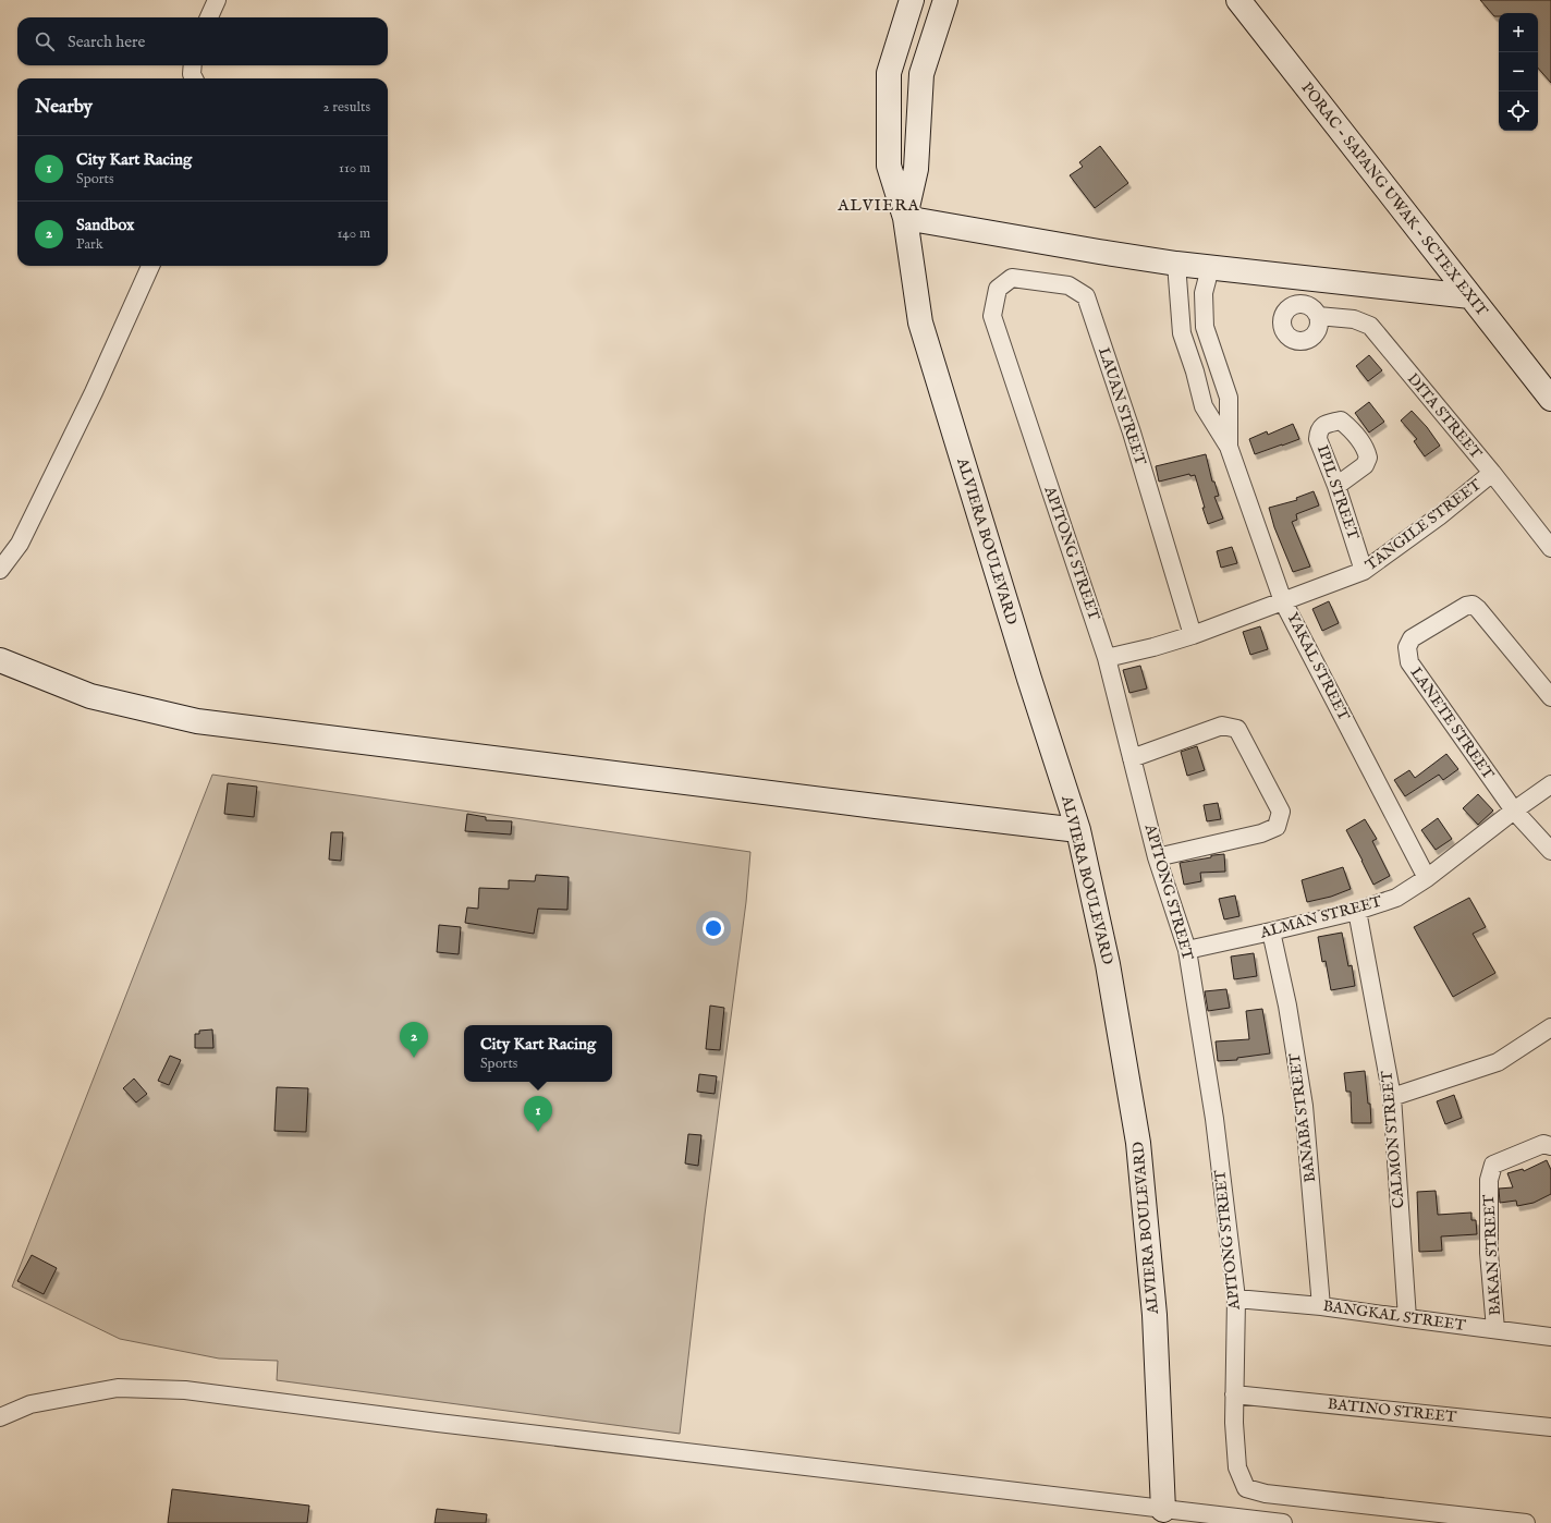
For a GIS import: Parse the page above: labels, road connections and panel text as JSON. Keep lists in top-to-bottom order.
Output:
{
  "streets": {
    "street": [
      "PORAC - SAPANG UWAK - SCTEX EXIT",
      "LAUAN STREET",
      "DITA STREET",
      "IPIL STREET",
      "TANGILE STREET",
      "ALVIERA BOULEVARD",
      "APITONG STREET",
      "YAKAL STREET",
      "LANETE STREET",
      "ALMAN STREET",
      "BANABA STREET",
      "CALMON STREET",
      "BAKAN STREET",
      "BANGKAL STREET",
      "BATINO STREET"
    ]
  },
  "crossings": [
    ["LAUAN STREET", "TANGILE STREET"],
    ["LAUAN STREET", "APITONG STREET"],
    ["DITA STREET", "TANGILE STREET"],
    ["IPIL STREET", "TANGILE STREET"],
    ["TANGILE STREET", "APITONG STREET"],
    ["TANGILE STREET", "YAKAL STREET"],
    ["APITONG STREET", "ALMAN STREET"],
    ["APITONG STREET", "BANGKAL STREET"],
    ["APITONG STREET", "BATINO STREET"],
    ["YAKAL STREET", "ALMAN STREET"],
    ["LANETE STREET", "ALMAN STREET"],
    ["ALMAN STREET", "BANABA STREET"],
    ["ALMAN STREET", "CALMON STREET"],
    ["BANABA STREET", "BANGKAL STREET"],
    ["CALMON STREET", "BANGKAL STREET"],
    ["BAKAN STREET", "BANGKAL STREET"]
  ],
  "districts": ["ALVIERA"],
  "page": {
    "map_buttons": ["+", "−"],
    "search": "Search here",
    "heading": ["Nearby", "2 results"],
    "list": [
      {
        "mark": "1",
        "name": "City Kart Racing",
        "note": "Sports",
        "value": "110 m"
      },
      {
        "mark": "2",
        "name": "Sandbox",
        "note": "Park",
        "value": "140 m"
      }
    ],
    "pins": ["2", "1"],
    "popup": ["City Kart Racing", "Sports"]
  }
}
